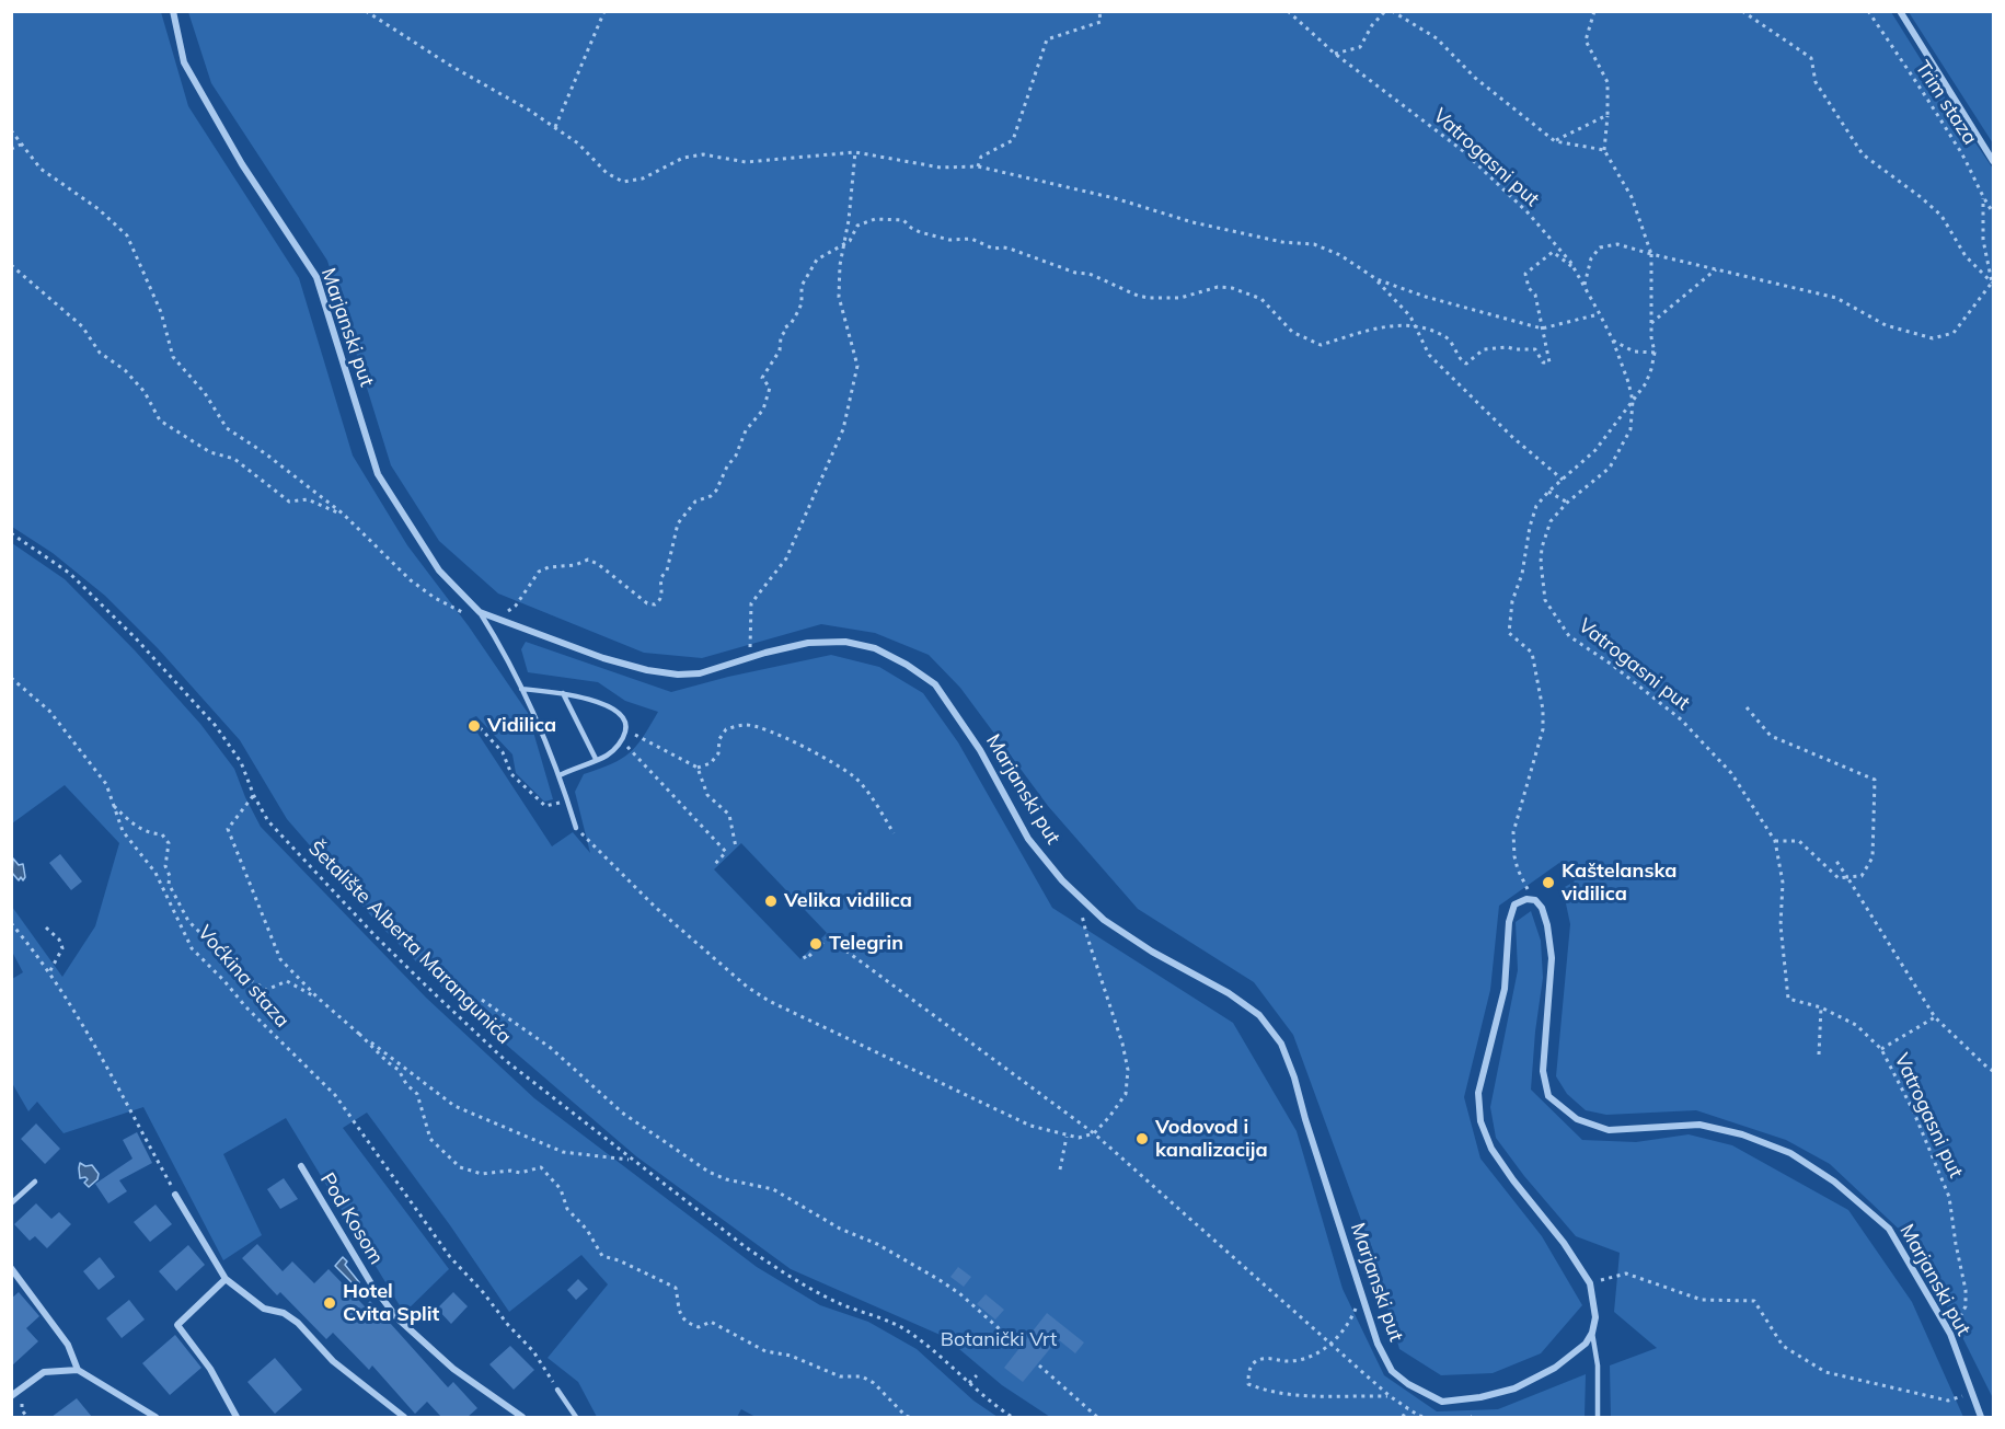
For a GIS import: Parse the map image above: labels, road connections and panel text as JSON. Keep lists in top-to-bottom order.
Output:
{
  "streets": {
    "street": ["Marjanski put", "Pod Kosom"],
    "path": [
      "Trim staza",
      "Vatrogasni put",
      "Šetalište Alberta Marangunića",
      "Voćkina staza"
    ]
  },
  "crossings": [
    ["Vatrogasni put", "Marjanski put"]
  ],
  "parks": ["Botanički Vrt"],
  "places": [
    "Vidilica",
    "Kaštelanska vidilica",
    "Velika vidilica",
    "Telegrin",
    "Vodovod i kanalizacija",
    "Hotel Cvita Split"
  ]
}
